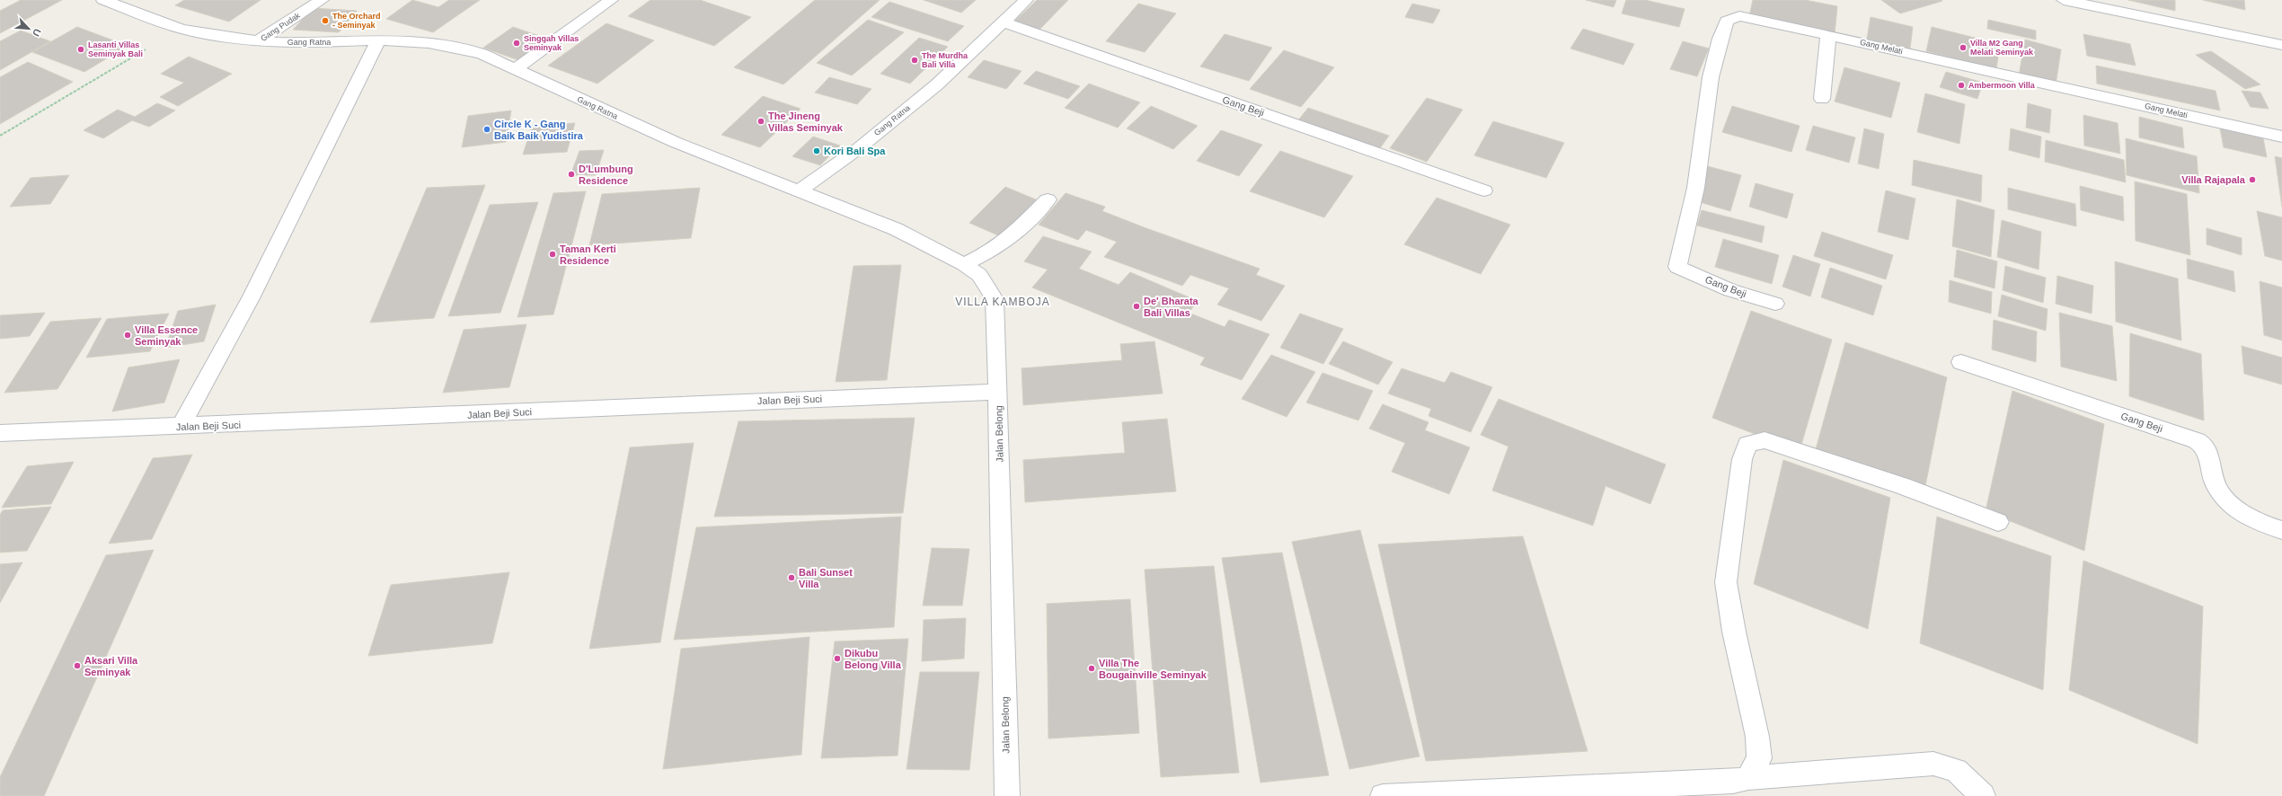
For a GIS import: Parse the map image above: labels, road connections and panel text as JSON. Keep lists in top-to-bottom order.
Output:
{
  "streets": {
    "street": [
      "Gang Pudak",
      "Gang Ratna",
      "Gang Melati",
      "Gang Beji",
      "Jalan Beji Suci",
      "Jalan Belong"
    ]
  },
  "crossings": [
    ["Gang Pudak", "Gang Ratna"],
    ["Gang Ratna", "Gang Beji"],
    ["Gang Ratna", "Jalan Belong"],
    ["Gang Melati", "Gang Beji"],
    ["Jalan Beji Suci", "Jalan Belong"]
  ],
  "districts": ["VILLA KAMBOJA"],
  "places": [
    "The Orchard - Seminyak",
    "Singgah Villas Seminyak",
    "Villa M2 Gang Melati Seminyak",
    "Lasanti Villas Seminyak Bali",
    "The Murdha Bali Villa",
    "Ambermoon Villa",
    "The Jineng Villas Seminyak",
    "Circle K - Gang Baik Baik Yudistira",
    "Kori Bali Spa",
    "D'Lumbung Residence",
    "Villa Rajapala",
    "Taman Kerti Residence",
    "De' Bharata Bali Villas",
    "Villa Essence Seminyak",
    "Bali Sunset Villa",
    "Dikubu Belong Villa",
    "Aksari Villa Seminyak",
    "Villa The Bougainville Seminyak"
  ],
  "north": "bottom right"
}
